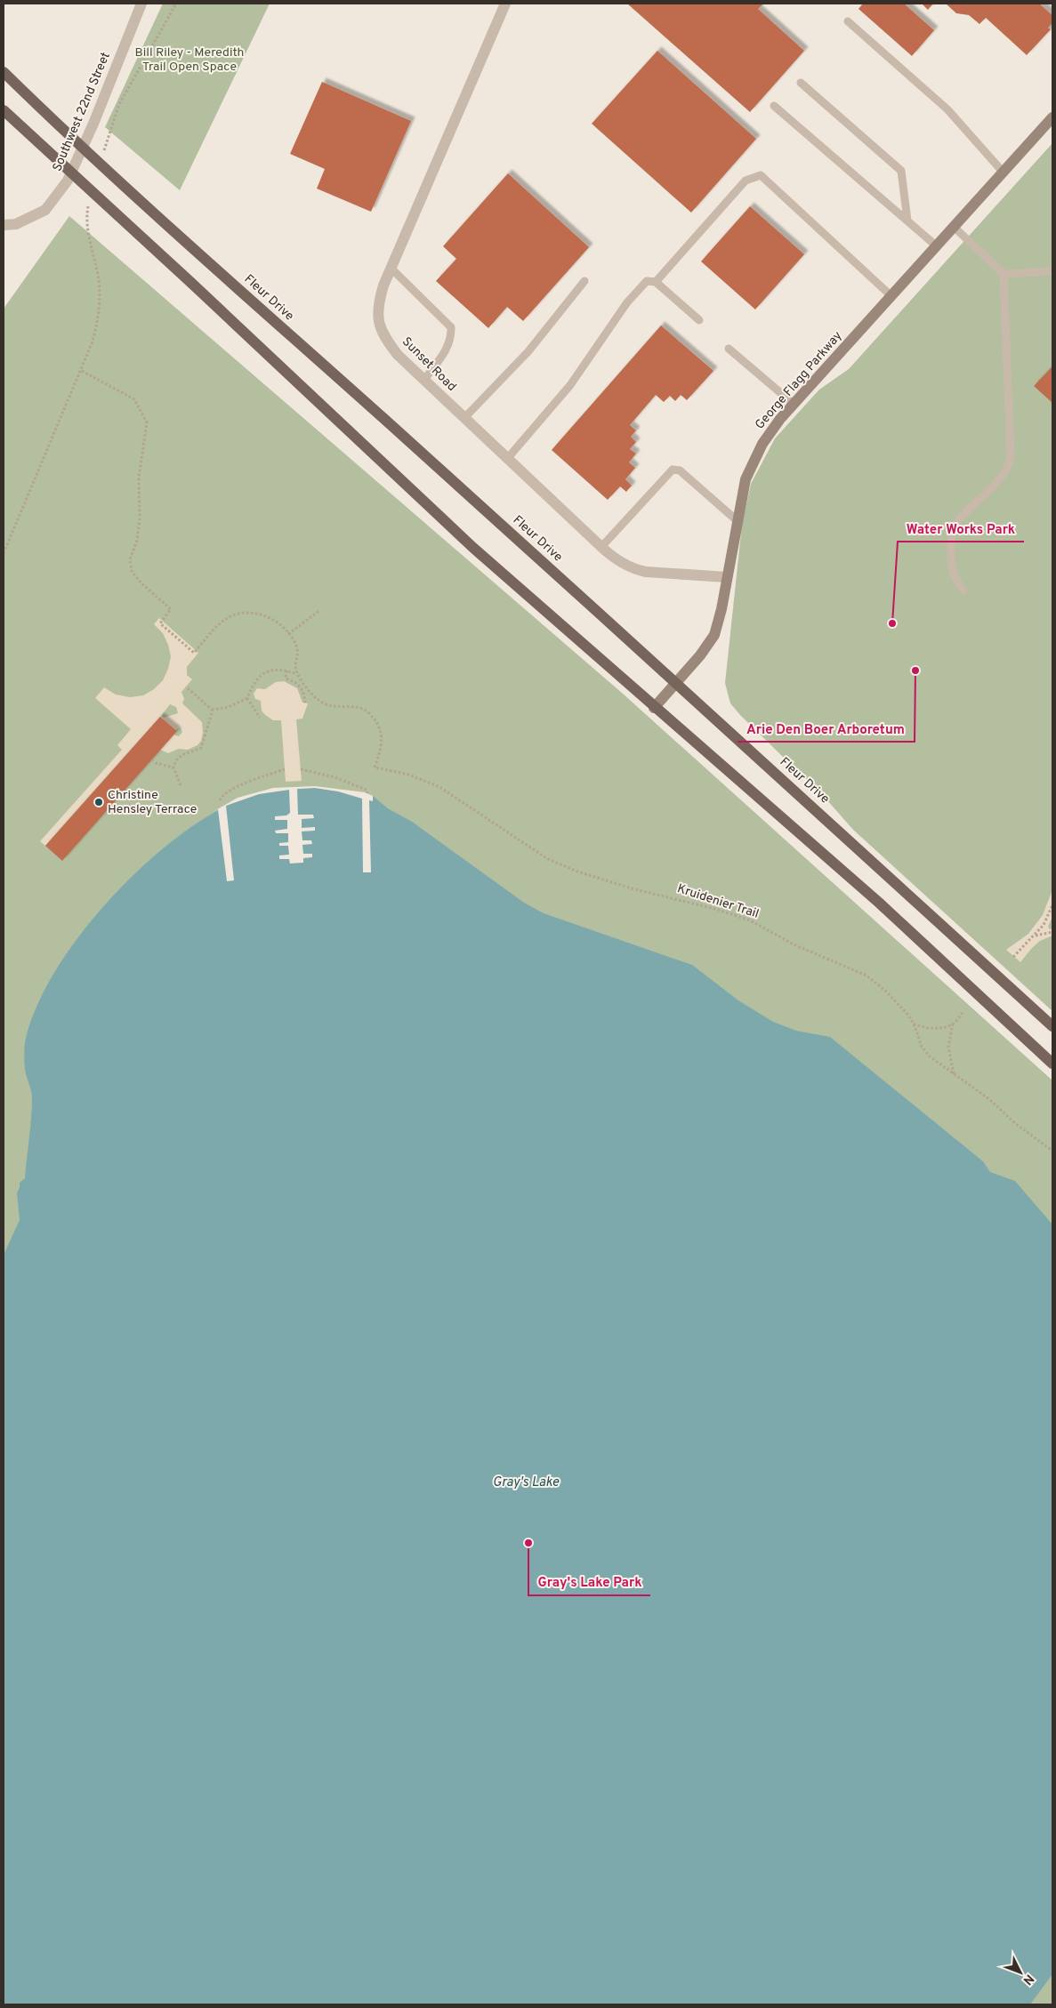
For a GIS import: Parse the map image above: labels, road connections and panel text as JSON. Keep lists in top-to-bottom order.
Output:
{
  "streets": {
    "main road": ["Fleur Drive"],
    "street": ["Southwest 22nd Street", "Sunset Road", "George Flagg Parkway"],
    "path": ["Kruidenier Trail"]
  },
  "crossings": [
    ["Fleur Drive", "George Flagg Parkway"],
    ["Sunset Road", "George Flagg Parkway"]
  ],
  "water": ["Gray's Lake"],
  "parks": ["Bill Riley - Meredith Trail Open Space"],
  "places": [
    "Water Works Park",
    "Arie Den Boer Arboretum",
    "Christine Hensley Terrace",
    "Gray's Lake Park"
  ],
  "north": "bottom right"
}
